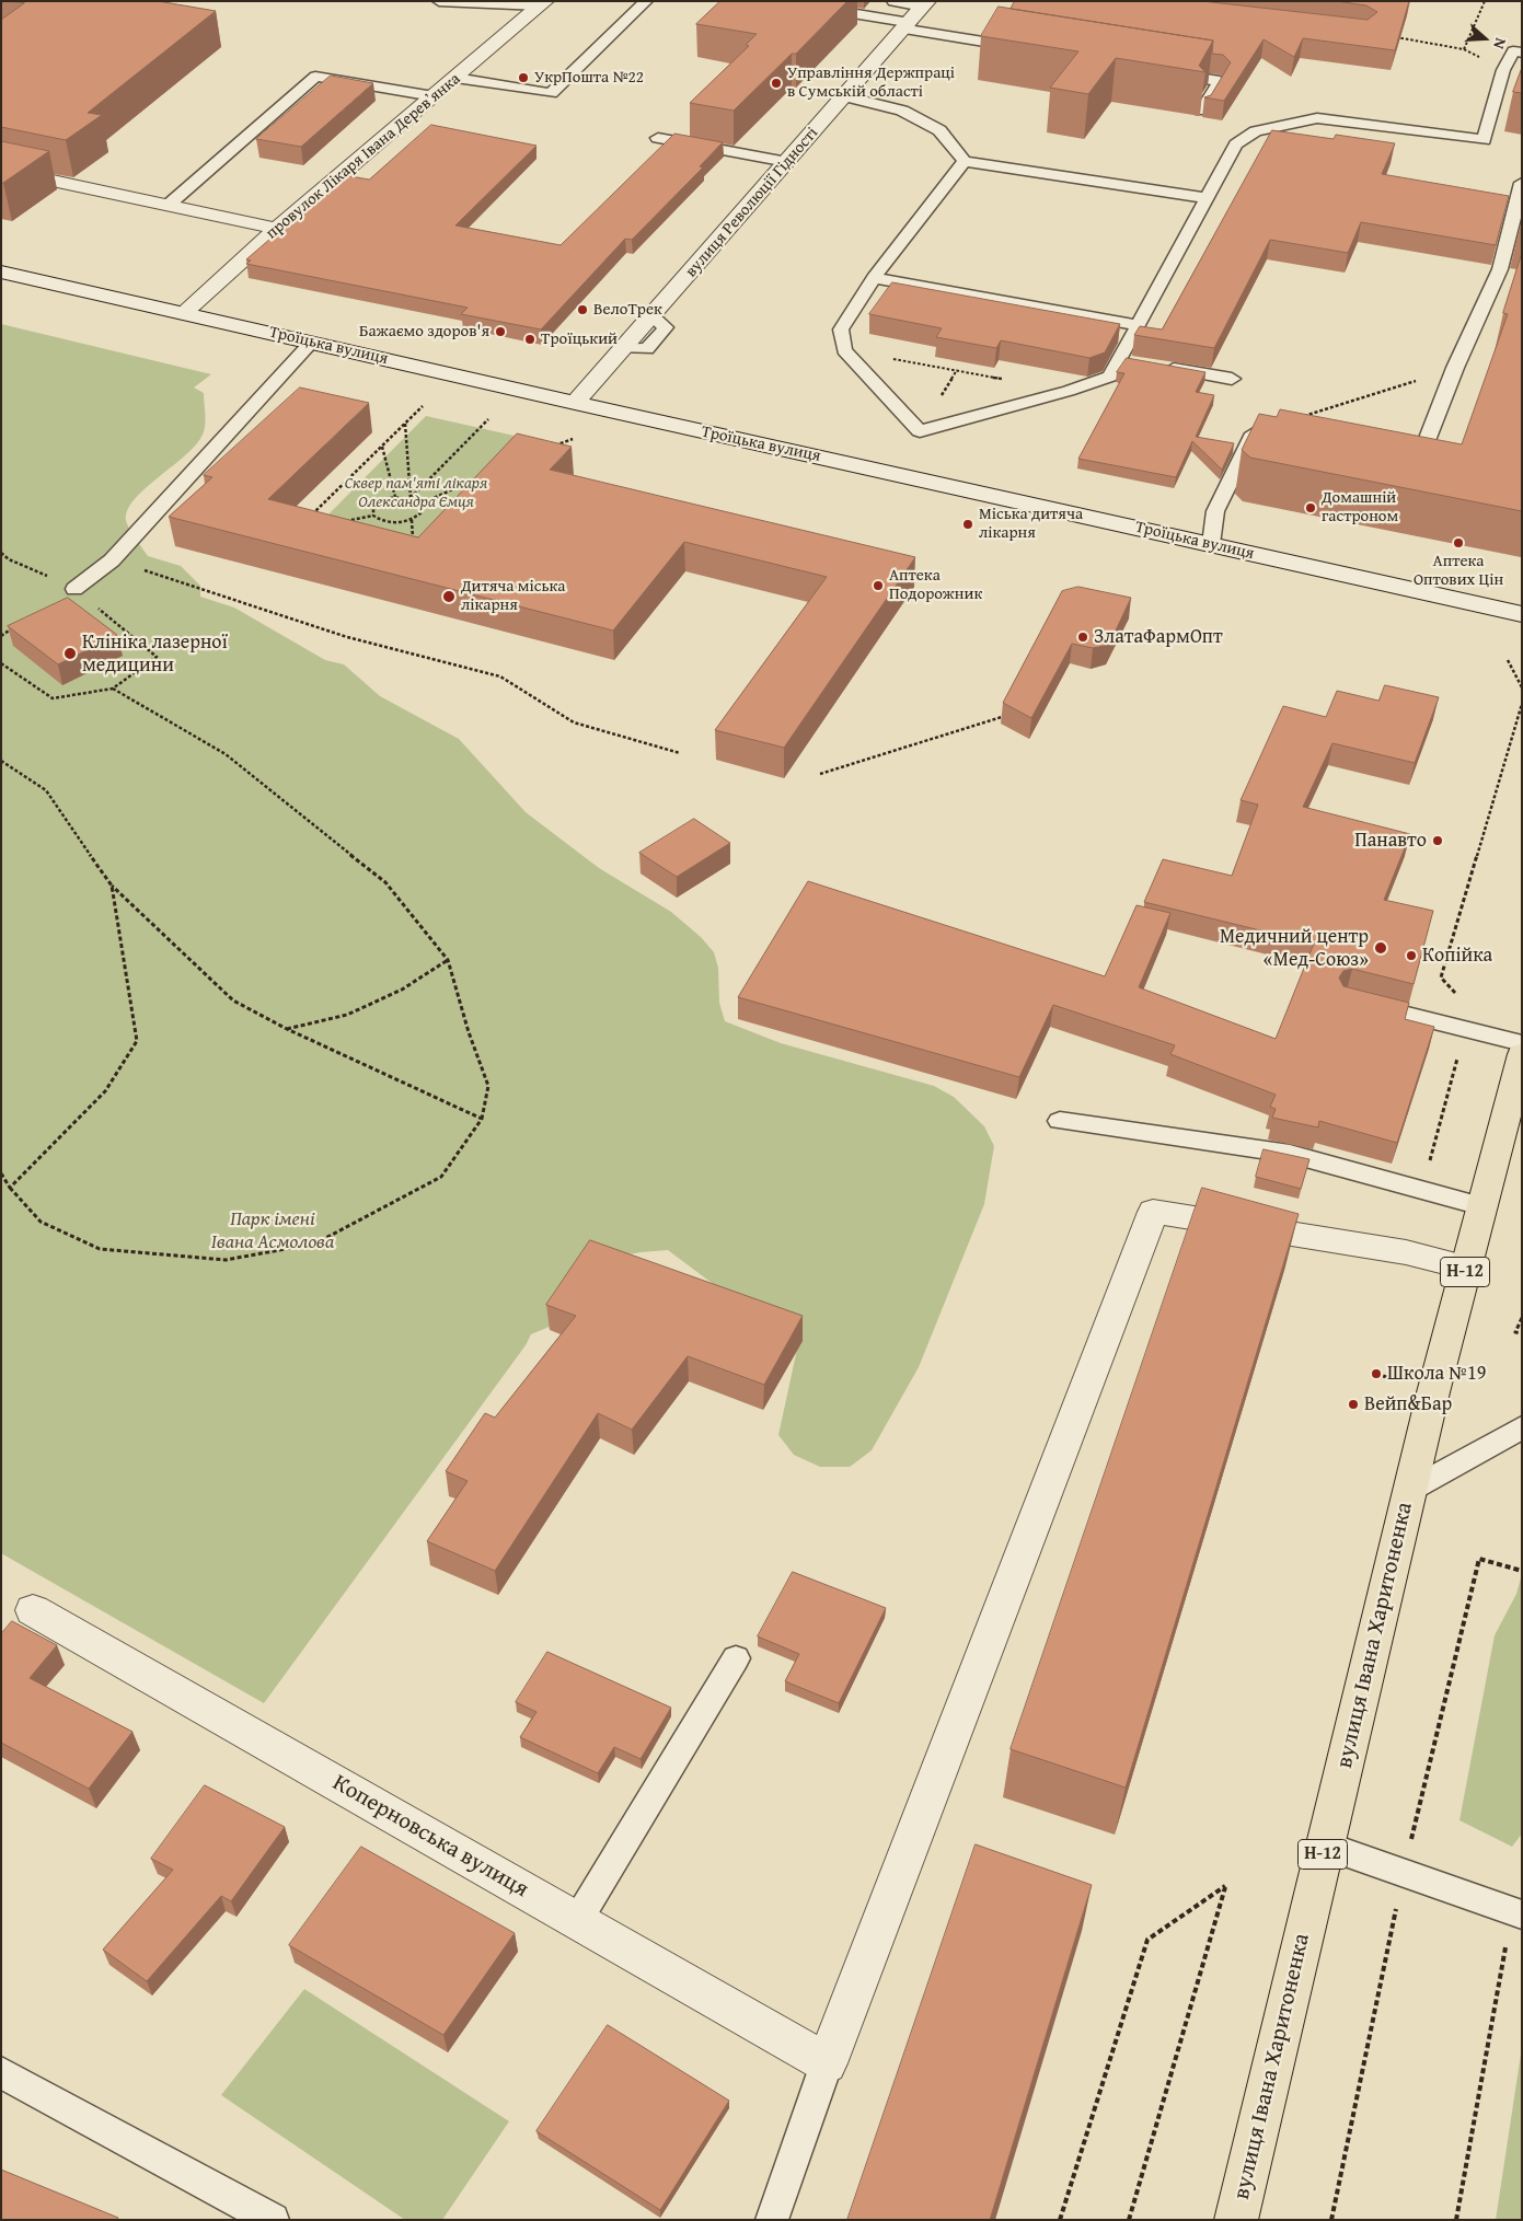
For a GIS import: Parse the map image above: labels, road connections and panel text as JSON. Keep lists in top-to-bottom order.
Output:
{
  "streets": {
    "main road": ["Н-12", "вулиця Івана Харитоненка"],
    "street": [
      "провулок Лікаря Івана Деревʼянка",
      "вулиця Революції Гідності",
      "Троїцька вулиця",
      "Коперновська вулиця"
    ]
  },
  "crossings": [
    ["провулок Лікаря Івана Деревʼянка", "Троїцька вулиця"],
    ["вулиця Революції Гідності", "Троїцька вулиця"]
  ],
  "parks": ["Сквер пам'яті лікаря Олександра Ємця", "Парк імені Івана Асмолова"],
  "places": [
    "УкрПошта №22",
    "Управління Держпраці в Сумській області",
    "ВелоТрек",
    "Бажаємо здоров'я",
    "Троїцький",
    "Домашній гастроном",
    "Міська дитяча лікарня",
    "Аптека Оптових Цін",
    "Аптека Подорожник",
    "Дитяча міська лікарня",
    "ЗлатаФармОпт",
    "Клініка лазерної медицини",
    "Панавто",
    "Медичний центр «Мед-Союз»",
    "Копійка",
    "Школа №19",
    "Вейп&Бар"
  ],
  "north": "right"
}
